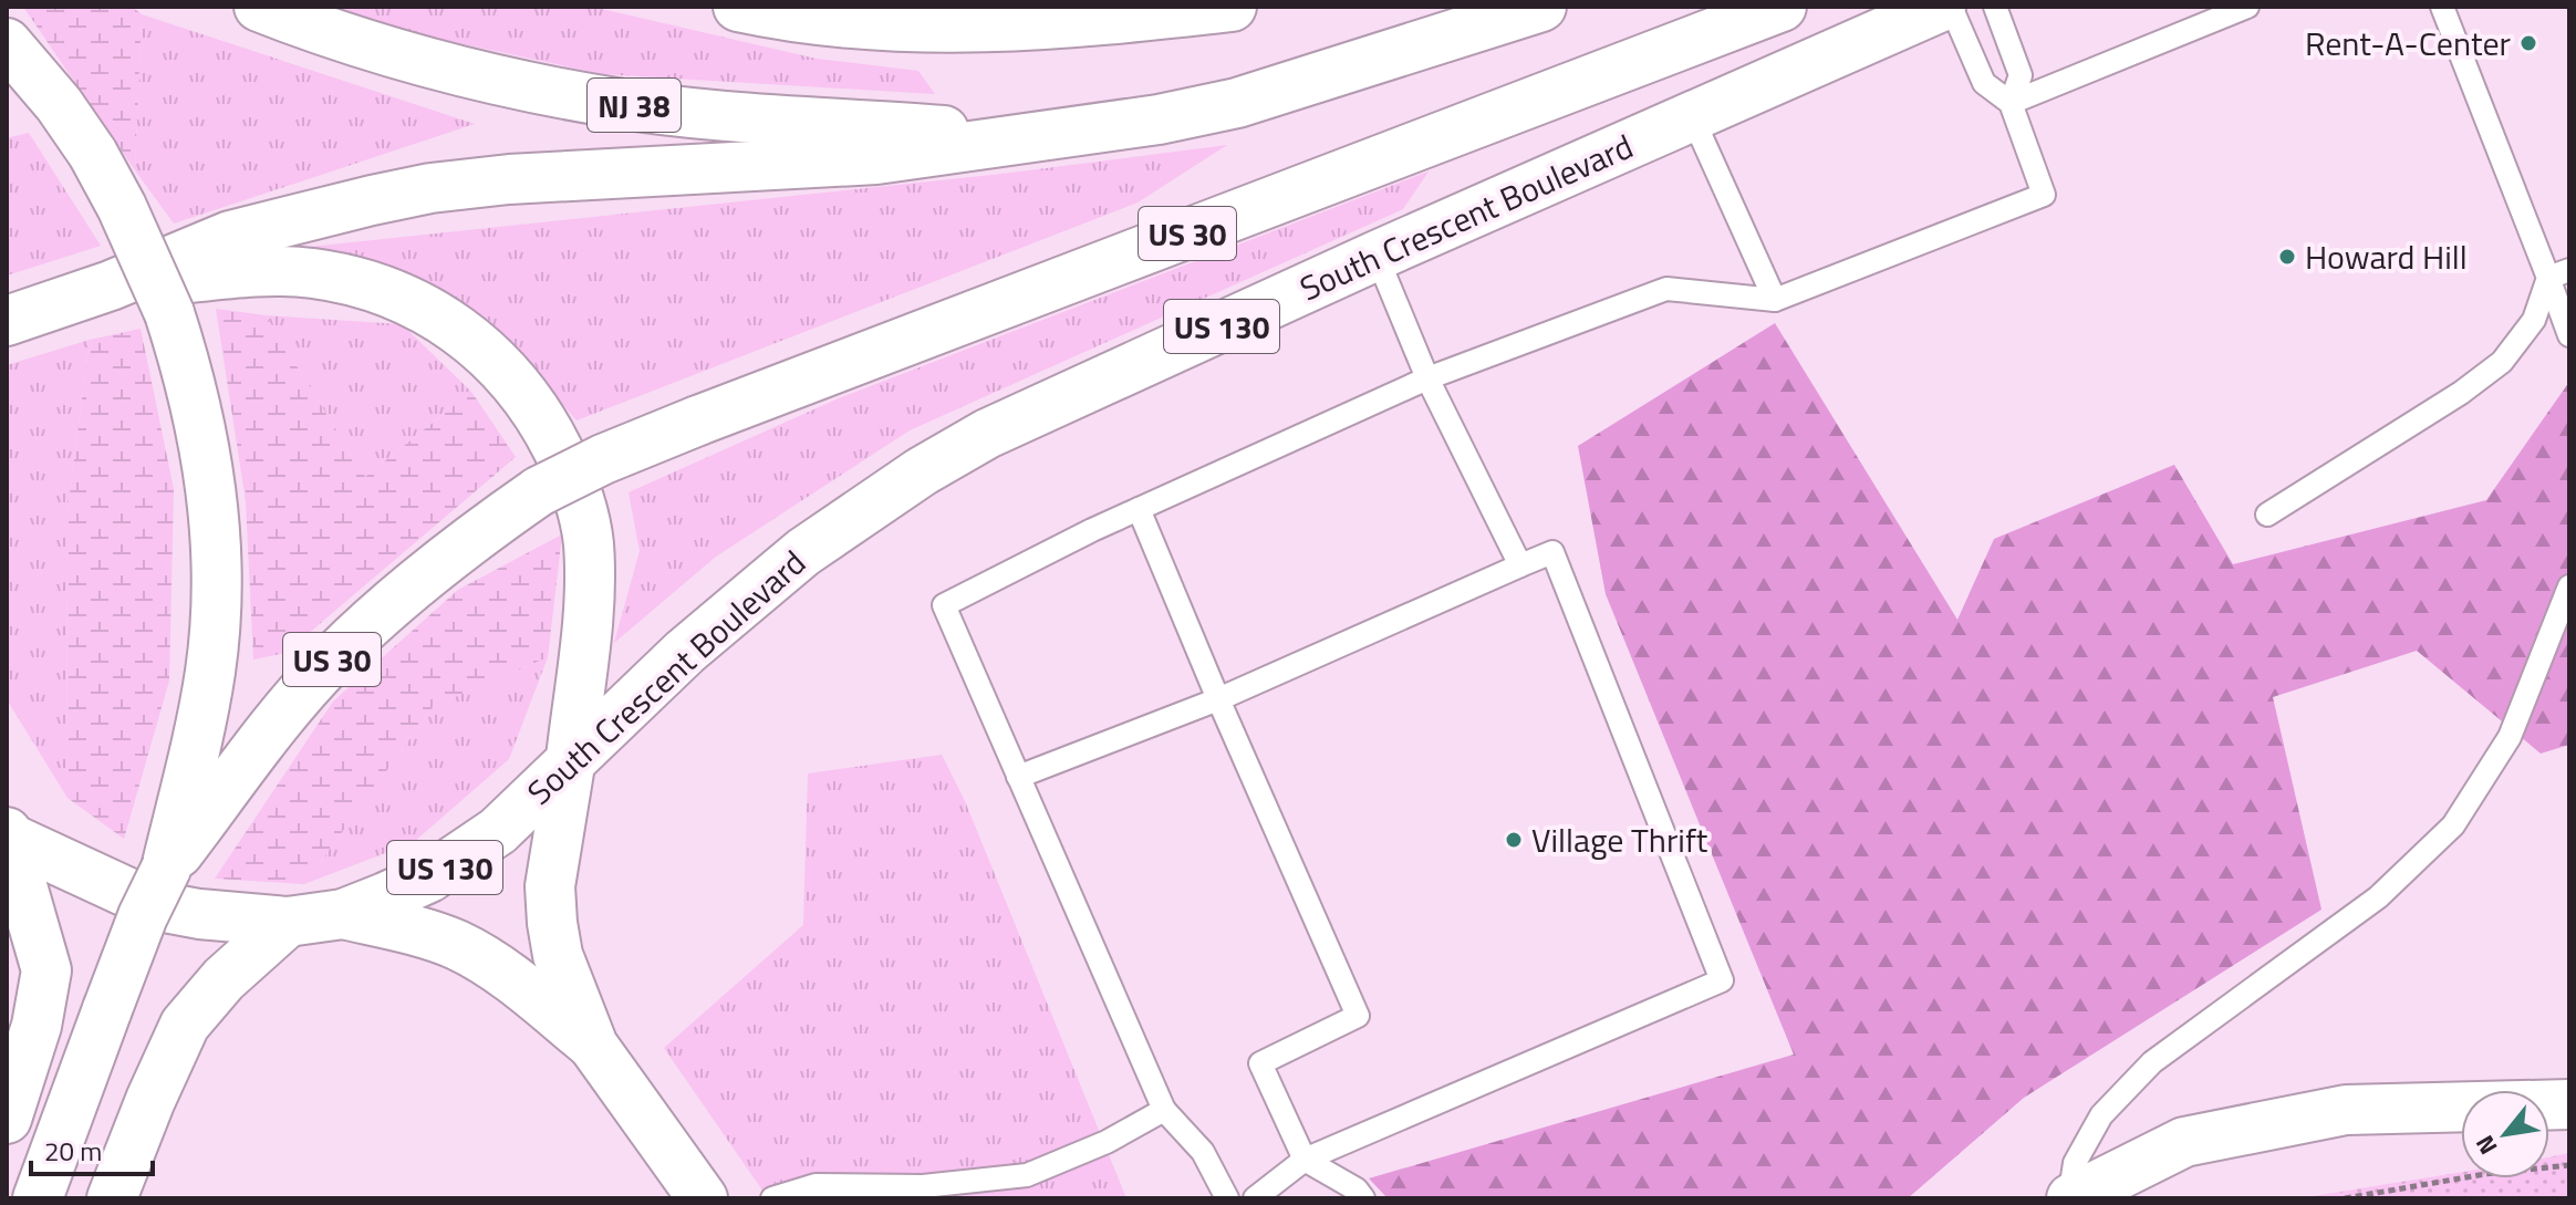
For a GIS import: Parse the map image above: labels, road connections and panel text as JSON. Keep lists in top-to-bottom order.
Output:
{
  "streets": {
    "main road": [
      "NJ 38",
      "South Crescent Boulevard",
      "US 30",
      "US 130"
    ]
  },
  "places": ["Rent-A-Center", "Howard Hill", "Village Thrift"],
  "scale_bar": "20 m",
  "north": "bottom left"
}
